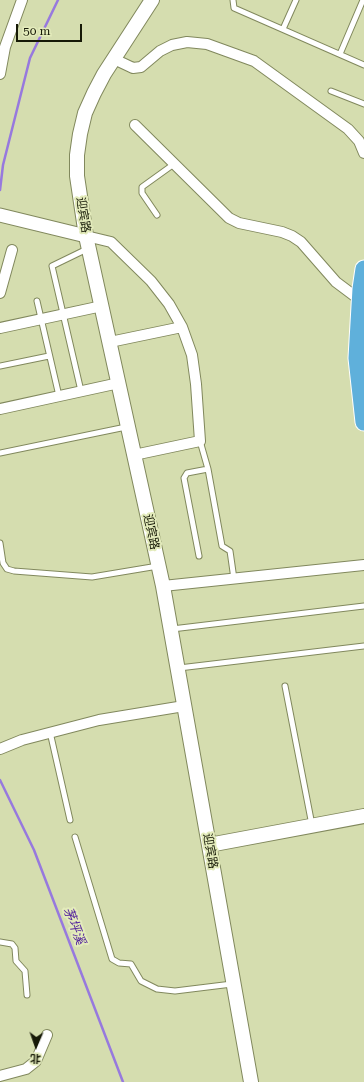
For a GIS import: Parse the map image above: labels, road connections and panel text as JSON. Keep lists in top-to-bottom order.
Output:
{
  "streets": {
    "main road": ["迎宾路"]
  },
  "water": ["茅坪溪"],
  "scale_bar": "50 m",
  "north": "bottom"
}
